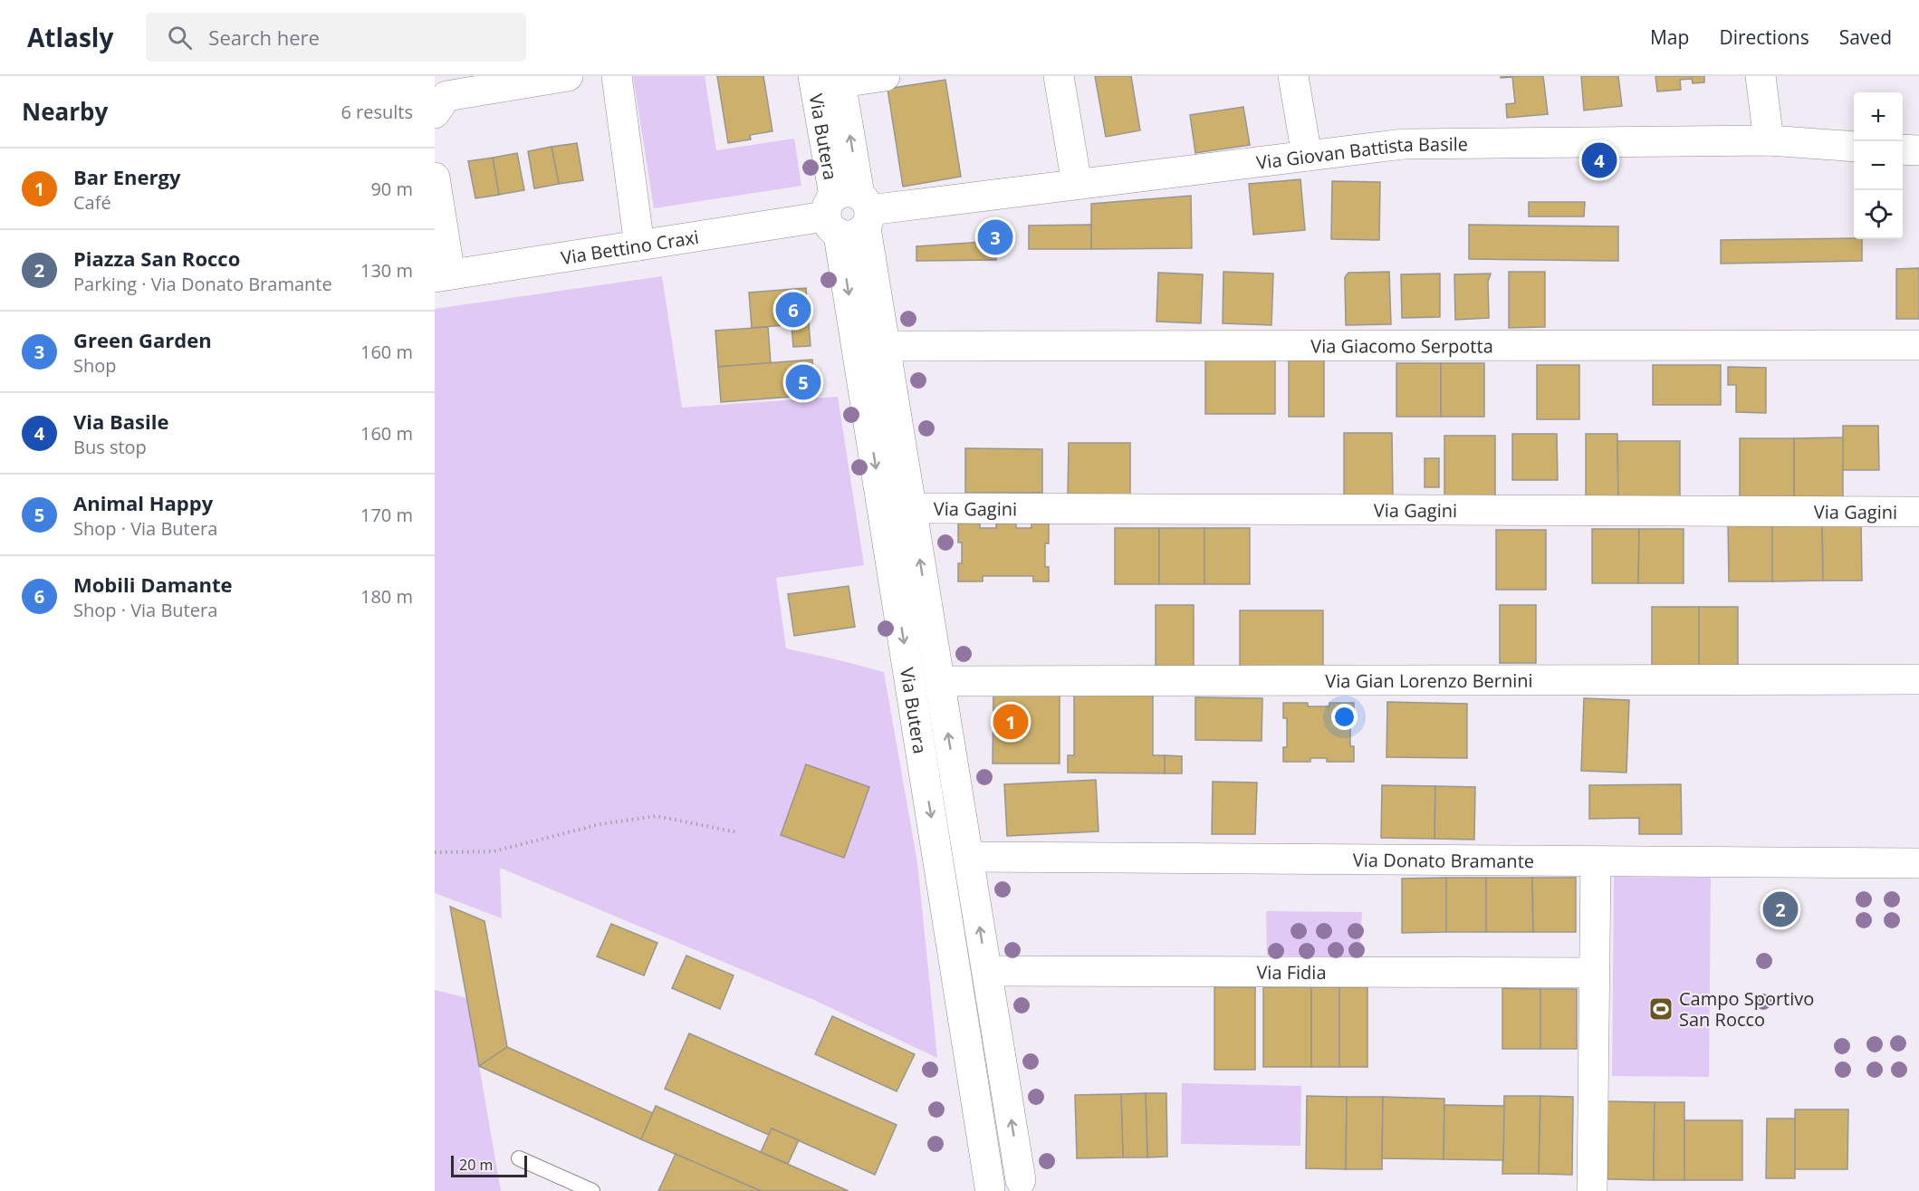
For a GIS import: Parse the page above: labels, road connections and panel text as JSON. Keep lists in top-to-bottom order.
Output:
{
  "streets": {
    "street": [
      "Via Butera",
      "Via Giovan Battista Basile",
      "Via Bettino Craxi",
      "Via Giacomo Serpotta",
      "Via Gagini",
      "Via Gian Lorenzo Bernini",
      "Via Donato Bramante",
      "Via Fidia"
    ]
  },
  "crossings": [
    ["Via Butera", "Via Giovan Battista Basile"],
    ["Via Butera", "Via Bettino Craxi"],
    ["Via Butera", "Via Giacomo Serpotta"],
    ["Via Butera", "Via Gagini"],
    ["Via Butera", "Via Gian Lorenzo Bernini"],
    ["Via Butera", "Via Donato Bramante"],
    ["Via Butera", "Via Fidia"],
    ["Via Giovan Battista Basile", "Via Bettino Craxi"]
  ],
  "places": {
    "sports": ["Campo Sportivo San Rocco"]
  },
  "scale_bar": "20 m",
  "page": {
    "header": "Atlasly",
    "search": "Search here",
    "nav": ["Map", "Directions", "Saved"],
    "heading": ["Nearby", "6 results"],
    "map_buttons": ["+", "−"],
    "pins": [
      "4",
      "3",
      "6",
      "5",
      "1",
      "2"
    ],
    "list": [
      {
        "mark": "1",
        "name": "Bar Energy",
        "note": "Café",
        "value": "90 m"
      },
      {
        "mark": "2",
        "name": "Piazza San Rocco",
        "note": "Parking · Via Donato Bramante",
        "value": "130 m"
      },
      {
        "mark": "3",
        "name": "Green Garden",
        "note": "Shop",
        "value": "160 m"
      },
      {
        "mark": "4",
        "name": "Via Basile",
        "note": "Bus stop",
        "value": "160 m"
      },
      {
        "mark": "5",
        "name": "Animal Happy",
        "note": "Shop · Via Butera",
        "value": "170 m"
      },
      {
        "mark": "6",
        "name": "Mobili Damante",
        "note": "Shop · Via Butera",
        "value": "180 m"
      }
    ],
    "scale": "20 m"
  }
}
